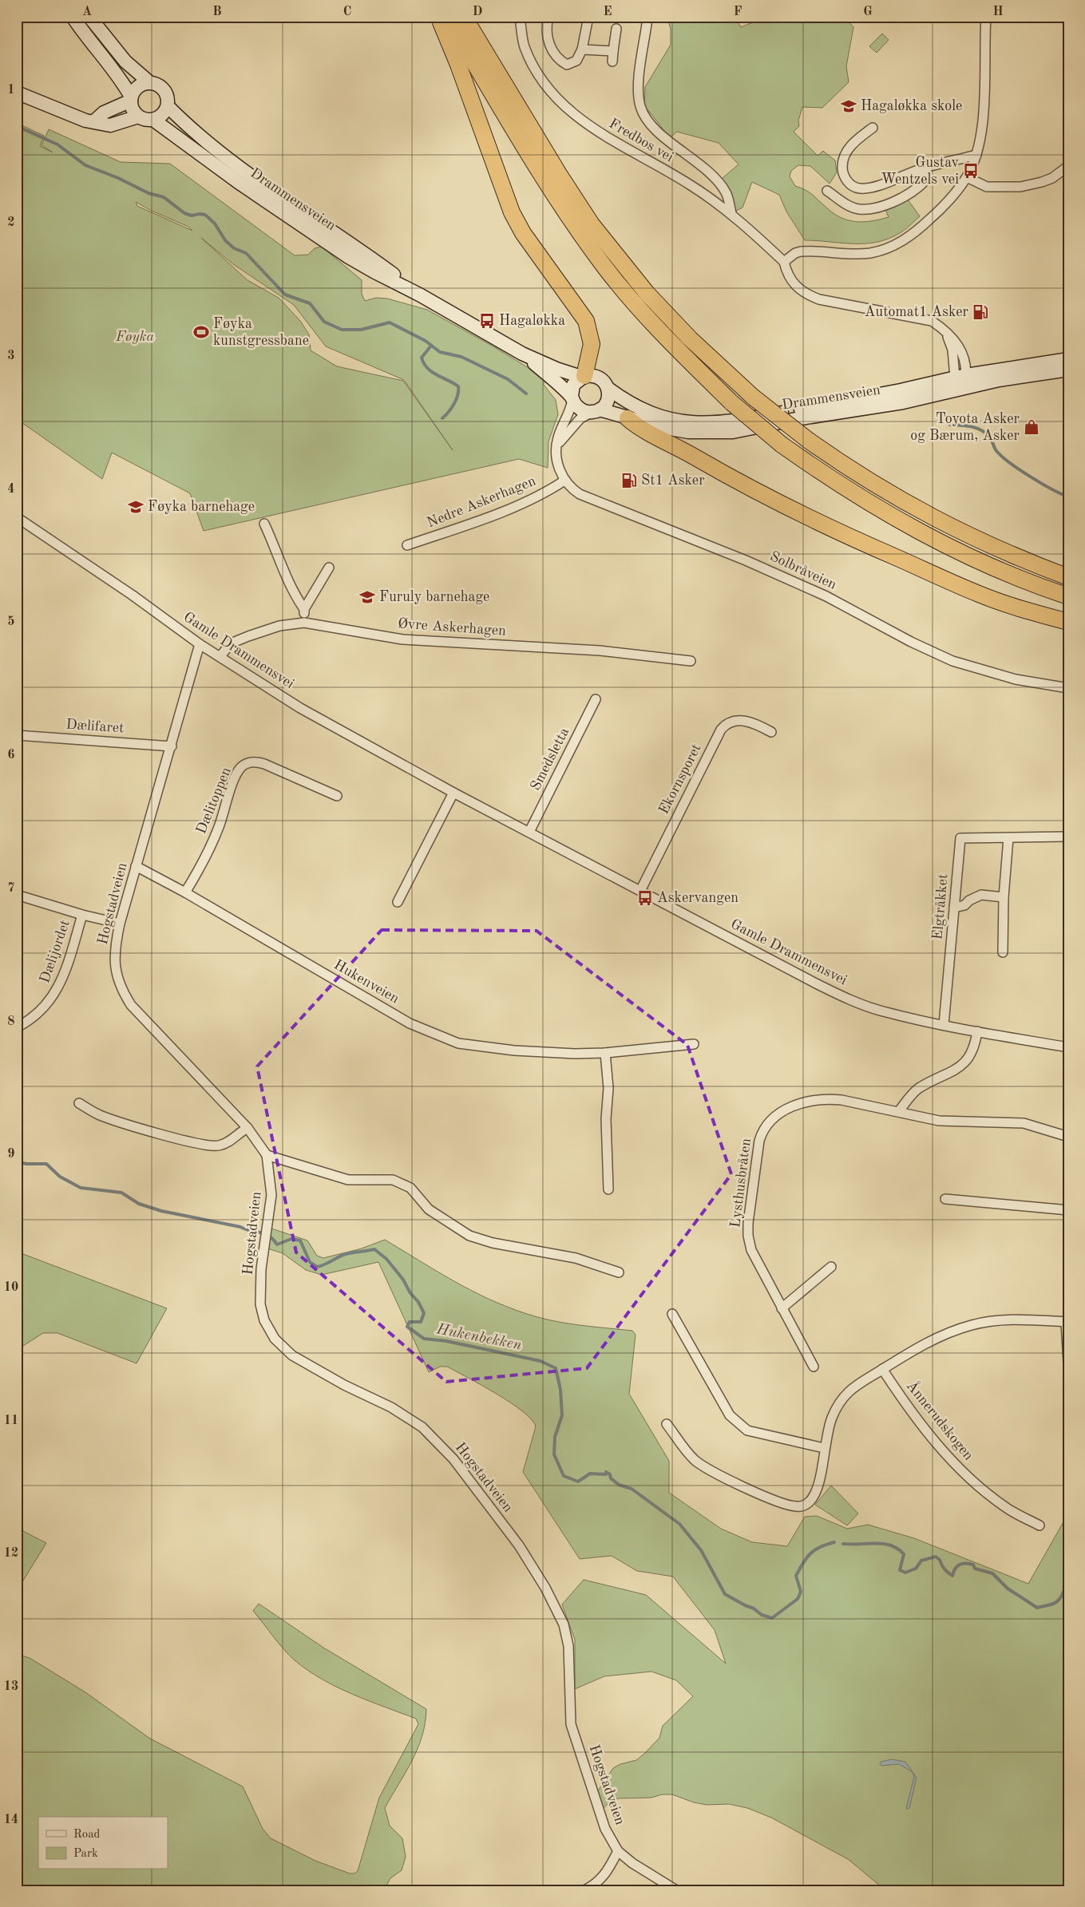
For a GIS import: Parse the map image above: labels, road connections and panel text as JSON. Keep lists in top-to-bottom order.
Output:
{
  "streets": {
    "main road": ["Drammensveien"],
    "street": [
      "Fredbos vei",
      "Nedre Askerhagen",
      "Solbråveien",
      "Øvre Askerhagen",
      "Gamle Drammensvei",
      "Dælifaret",
      "Smedsletta",
      "Ekornsporet",
      "Dælitoppen",
      "Hogstadveien",
      "Elgtråkket",
      "Dælijordet",
      "Hukenveien",
      "Lysthusbråten",
      "Ånnerudskogen"
    ]
  },
  "crossings": [
    ["Drammensveien", "Solbråveien"],
    ["Nedre Askerhagen", "Solbråveien"],
    ["Øvre Askerhagen", "Gamle Drammensvei"],
    ["Gamle Drammensvei", "Smedsletta"],
    ["Gamle Drammensvei", "Ekornsporet"],
    ["Gamle Drammensvei", "Hogstadveien"],
    ["Gamle Drammensvei", "Elgtråkket"],
    ["Dælifaret", "Hogstadveien"],
    ["Dælitoppen", "Hukenveien"],
    ["Hogstadveien", "Hukenveien"]
  ],
  "water": ["Hukenbekken"],
  "parks": ["Føyka"],
  "places": {
    "school or university": ["Hagaløkka skole", "Føyka barnehage", "Furuly barnehage"],
    "bus stop": ["Gustav Wentzels vei", "Hagaløkka", "Askervangen"],
    "fuel station": ["Automat1 Asker", "St1 Asker"],
    "sports": ["Føyka kunstgressbane"],
    "shop": ["Toyota Asker og Bærum, Asker"]
  },
  "legend": ["Road", "Park"],
  "grid": {
    "columns": [
      "A",
      "B",
      "C",
      "D",
      "E",
      "F",
      "G",
      "H"
    ],
    "rows": [
      "1",
      "2",
      "3",
      "4",
      "5",
      "6",
      "7",
      "8",
      "9",
      "10",
      "11",
      "12",
      "13",
      "14"
    ]
  }
}
